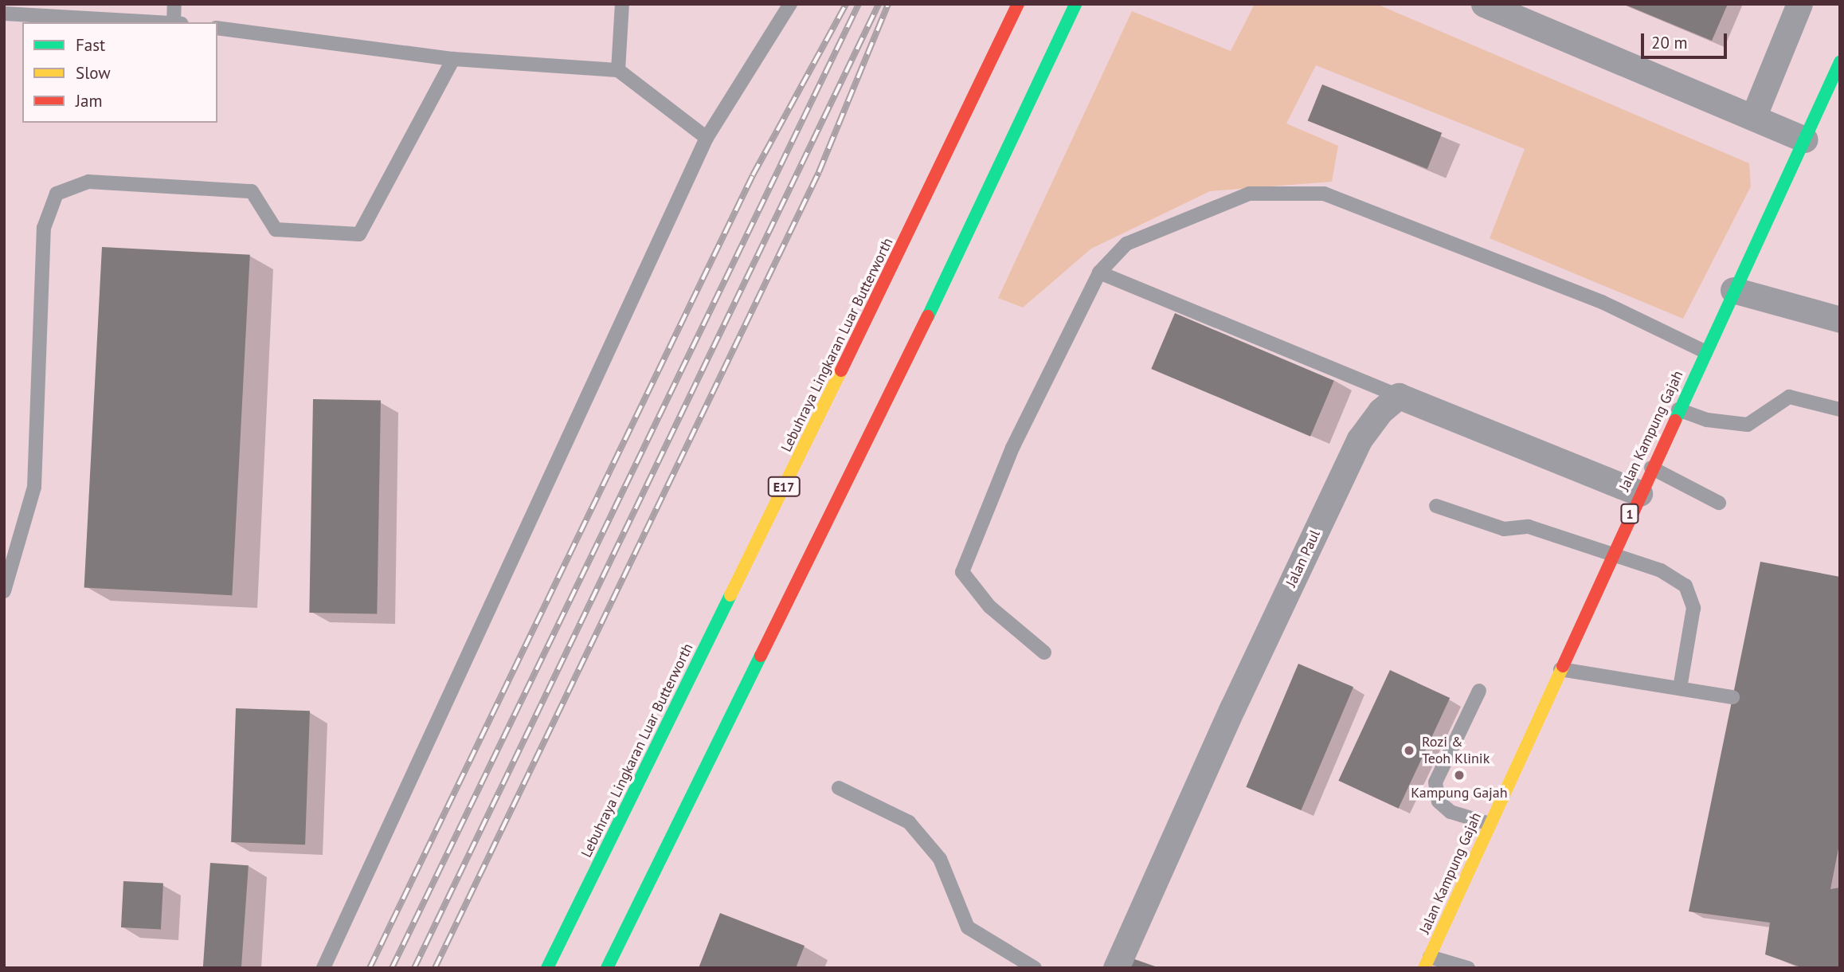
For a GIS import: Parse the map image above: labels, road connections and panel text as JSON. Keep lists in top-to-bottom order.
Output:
{
  "streets": {
    "main road": [
      "Lebuhraya Lingkaran Luar Butterworth",
      "Jalan Kampung Gajah",
      "E17",
      "1"
    ],
    "street": ["Jalan Paul"]
  },
  "places": ["Rozi & Teoh Klinik", "Kampung Gajah"],
  "legend": ["Fast", "Slow", "Jam"],
  "scale_bar": "20 m"
}
